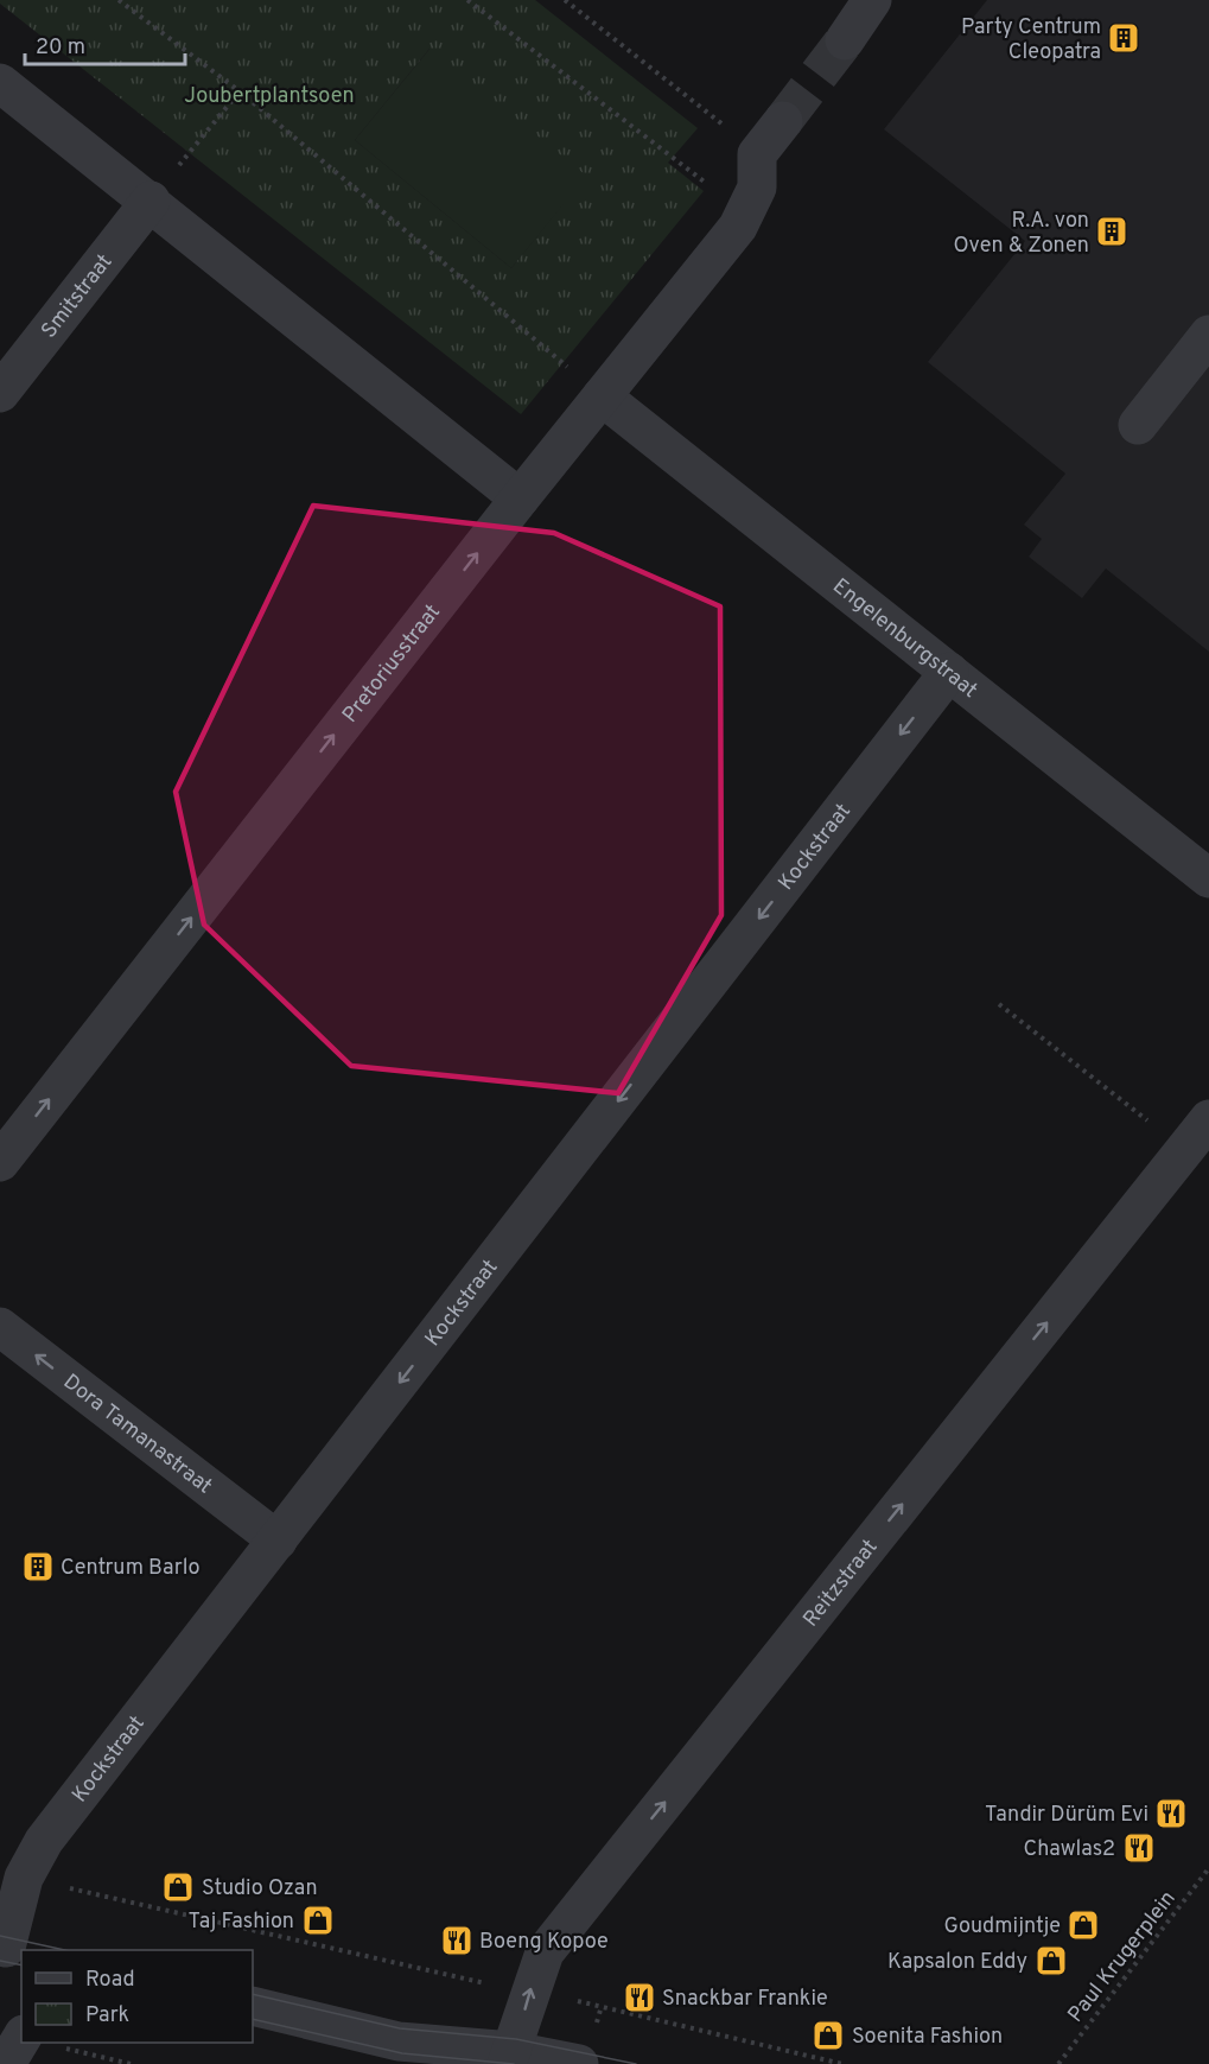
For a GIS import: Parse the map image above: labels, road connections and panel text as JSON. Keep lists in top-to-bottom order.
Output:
{
  "streets": {
    "street": [
      "Smitstraat",
      "Engelenburgstraat",
      "Pretoriusstraat",
      "Kockstraat",
      "Dora Tamanastraat",
      "Reitzstraat"
    ],
    "path": ["Paul Krugerplein"]
  },
  "crossings": [
    ["Engelenburgstraat", "Pretoriusstraat"],
    ["Engelenburgstraat", "Kockstraat"],
    ["Kockstraat", "Dora Tamanastraat"]
  ],
  "one_way": [
    "Pretoriusstraat",
    "Kockstraat",
    "Dora Tamanastraat",
    "Reitzstraat"
  ],
  "parks": ["Joubertplantsoen"],
  "places": {
    "building": ["Party Centrum Cleopatra", "R.A. von Oven & Zonen", "Centrum Barlo"],
    "restaurant": [
      "Tandir Dürüm Evi",
      "Chawlas2",
      "Boeng Kopoe",
      "Snackbar Frankie"
    ],
    "shop": [
      "Studio Ozan",
      "Taj Fashion",
      "Goudmijntje",
      "Kapsalon Eddy",
      "Soenita Fashion"
    ]
  },
  "legend": ["Road", "Park"],
  "scale_bar": "20 m"
}
